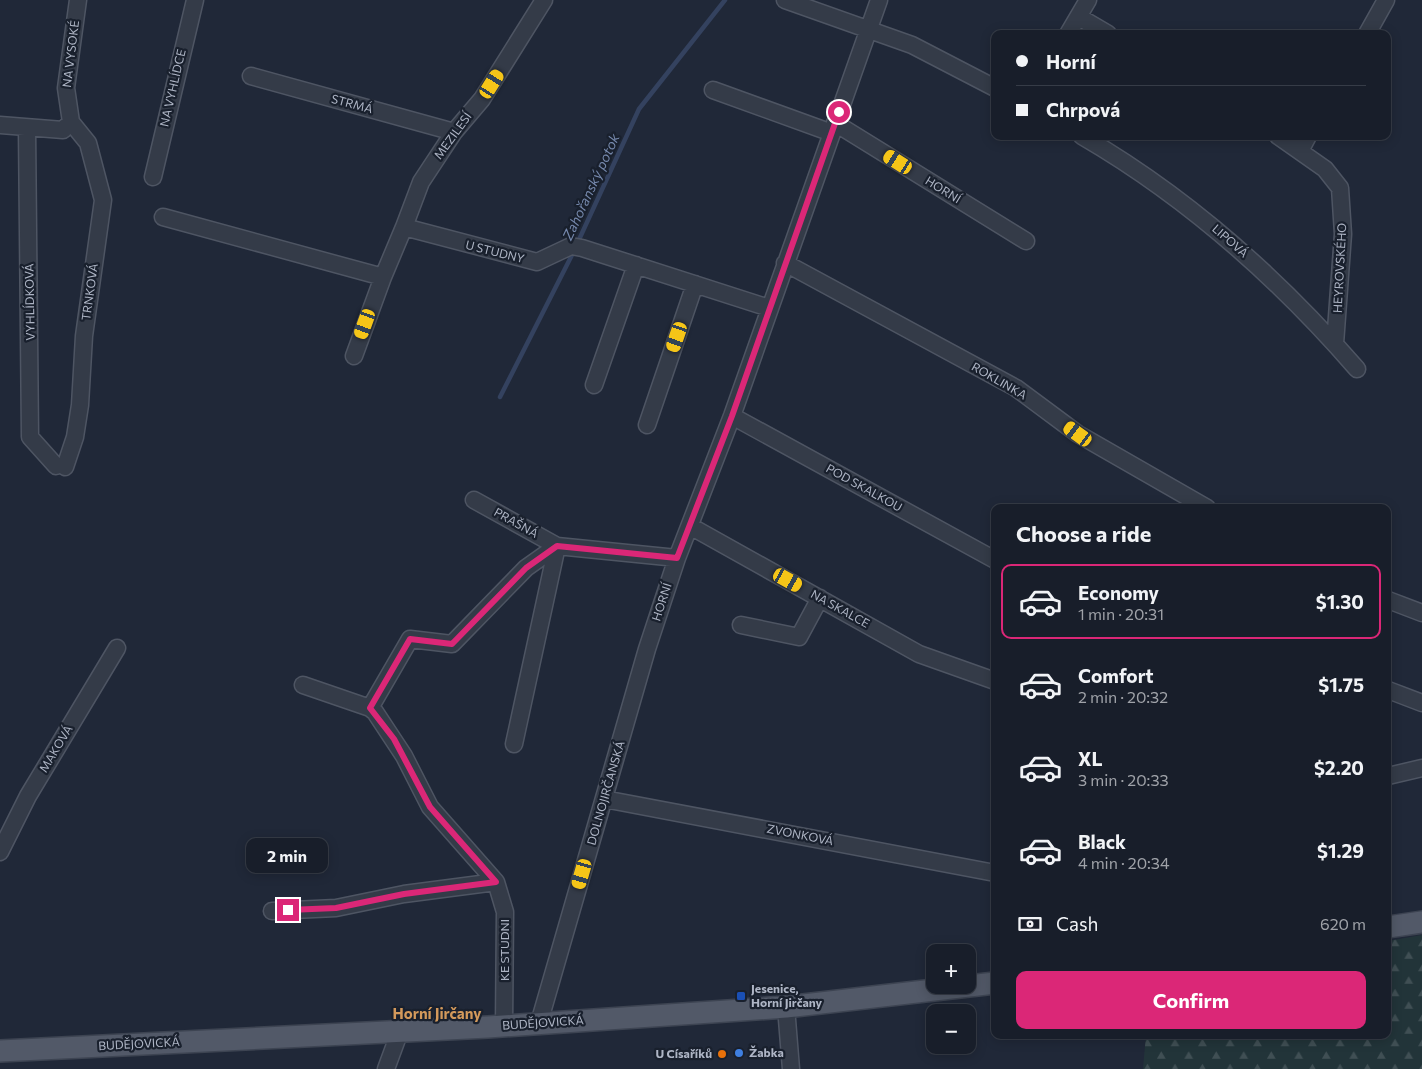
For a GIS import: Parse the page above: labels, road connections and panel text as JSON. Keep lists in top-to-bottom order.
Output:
{
  "streets": {
    "main road": ["BUDĚJOVICKÁ"],
    "street": [
      "NA VYSOKÉ",
      "NA VYHLÍDCE",
      "STRMÁ",
      "MEZILESÍ",
      "HORNÍ",
      "LIPOVÁ",
      "U STUDNY",
      "HEYROVSKÉHO",
      "TRNKOVÁ",
      "VYHLÍDKOVÁ",
      "ROKLINKA",
      "POD SKALKOU",
      "PRAŠNÁ",
      "NA SKALCE",
      "MAKOVÁ",
      "DOLNOJIRČANSKÁ",
      "ZVONKOVÁ",
      "KE STUDNI"
    ]
  },
  "crossings": [
    ["NA VYSOKÉ", "TRNKOVÁ"],
    ["STRMÁ", "MEZILESÍ"],
    ["MEZILESÍ", "U STUDNY"],
    ["HORNÍ", "U STUDNY"],
    ["HORNÍ", "ROKLINKA"],
    ["HORNÍ", "POD SKALKOU"],
    ["HORNÍ", "PRAŠNÁ"],
    ["HORNÍ", "NA SKALCE"],
    ["HORNÍ", "DOLNOJIRČANSKÁ"],
    ["LIPOVÁ", "HEYROVSKÉHO"],
    ["TRNKOVÁ", "VYHLÍDKOVÁ"],
    ["DOLNOJIRČANSKÁ", "ZVONKOVÁ"],
    ["DOLNOJIRČANSKÁ", "BUDĚJOVICKÁ"],
    ["KE STUDNI", "BUDĚJOVICKÁ"]
  ],
  "districts": ["Horní Jirčany"],
  "water": ["Zahořanský potok"],
  "places": {
    "transit": ["Jesenice, Horní Jirčany"],
    "other": ["Žabka", "U Císaříků"]
  },
  "page": {
    "banner": ["Horní", "Chrpová"],
    "heading": "Choose a ride",
    "list": [
      {
        "name": "Economy",
        "note": "1 min · 20:31",
        "value": "$1.30"
      },
      {
        "name": "Comfort",
        "note": "2 min · 20:32",
        "value": "$1.75"
      },
      {
        "name": "XL",
        "note": "3 min · 20:33",
        "value": "$2.20"
      },
      {
        "name": "Black",
        "note": "4 min · 20:34",
        "value": "$1.29"
      }
    ],
    "bubble": "2 min",
    "pay": ["Cash", "620 m"],
    "map_buttons": ["+", "−"],
    "buttons": "Confirm"
  }
}
